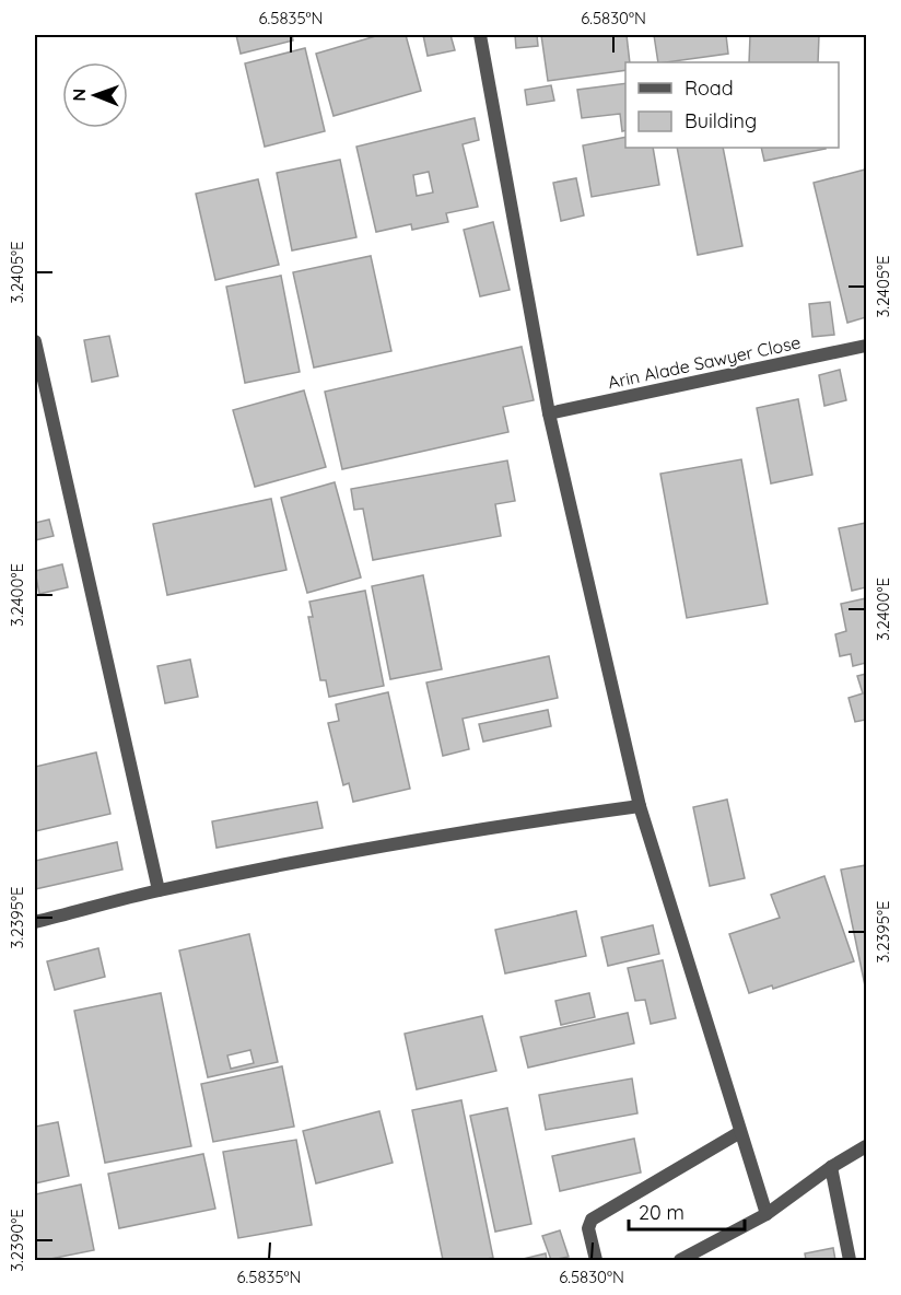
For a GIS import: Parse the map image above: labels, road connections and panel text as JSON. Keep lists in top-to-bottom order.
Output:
{
  "streets": {
    "street": ["Arin Alade Sawyer Close"]
  },
  "legend": ["Road", "Building"],
  "scale_bar": "20 m",
  "north": "left",
  "coordinates": [
    "6.5835°N",
    "6.5830°N",
    "3.2405°E",
    "3.2400°E",
    "3.2395°E",
    "3.2390°E"
  ]
}
